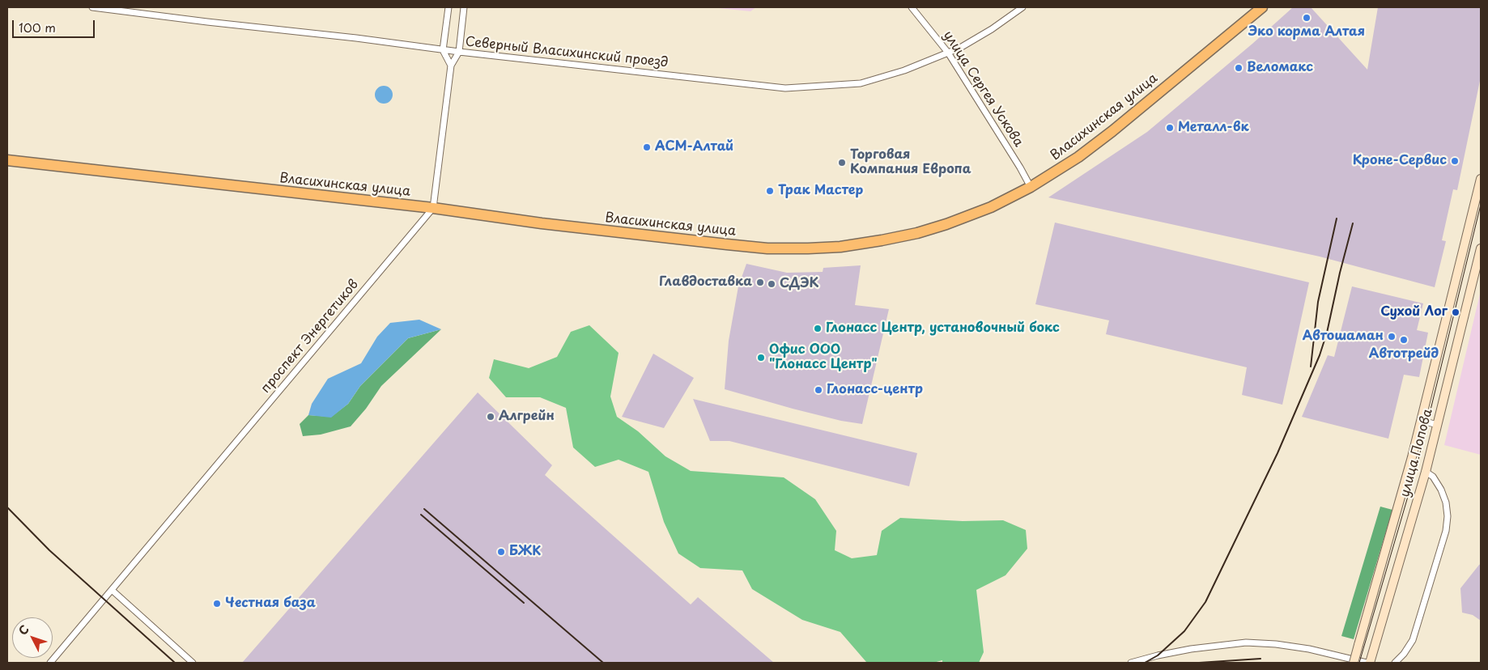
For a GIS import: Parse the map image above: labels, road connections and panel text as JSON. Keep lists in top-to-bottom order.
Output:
{
  "streets": {
    "highway": ["Власихинская улица"],
    "main road": ["улица Попова"],
    "street": ["Северный Власихинский проезд", "улица Сергея Ускова", "проспект Энергетиков"]
  },
  "crossings": [
    ["Северный Власихинский проезд", "улица Сергея Ускова"],
    ["улица Сергея Ускова", "Власихинская улица"],
    ["Власихинская улица", "проспект Энергетиков"]
  ],
  "places": [
    "Эко корма Алтая",
    "Веломакс",
    "Металл-вк",
    "АСМ-Алтай",
    "Кроне-Сервис",
    "Торговая Компания Европа",
    "Трак Мастер",
    "Главдоставка",
    "СДЭК",
    "Сухой Лог",
    "Глонасс Центр, установочный бокс",
    "Автошаман",
    "Автотрейд",
    "Офис ООО \"Глонасс Центр\"",
    "Глонасс-центр",
    "Алгрейн",
    "БЖК",
    "Честная база"
  ],
  "scale_bar": "100 m",
  "north": "top left"
}
